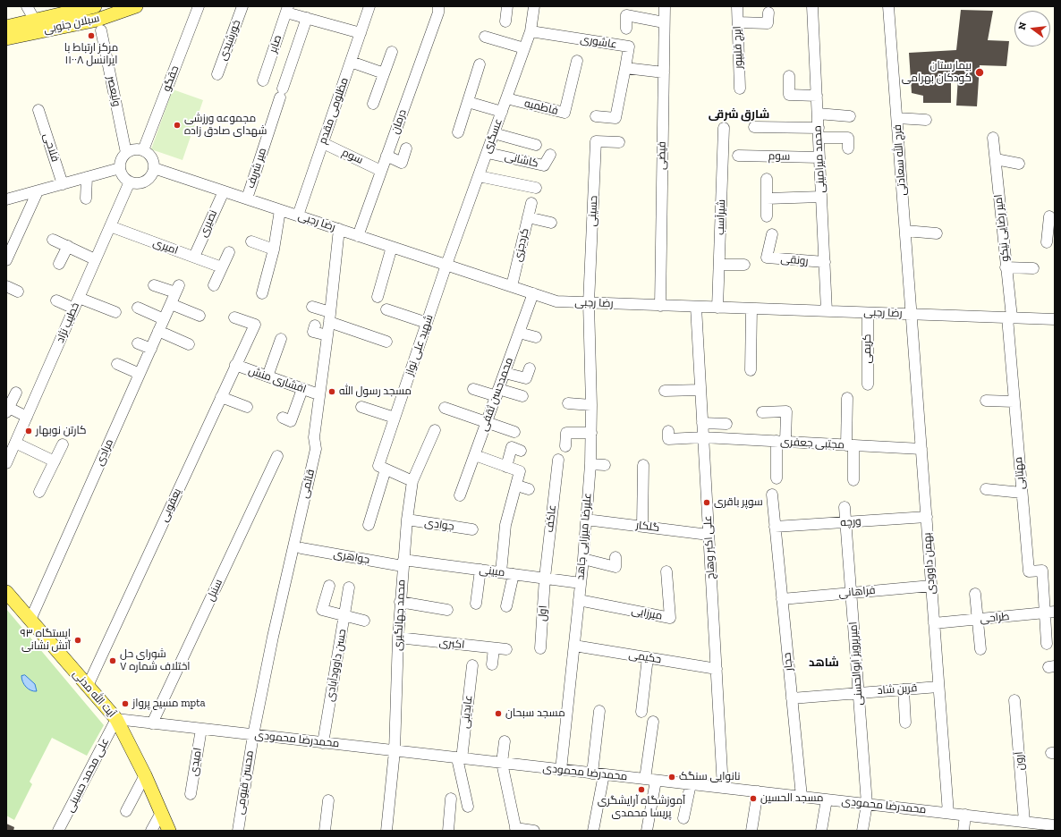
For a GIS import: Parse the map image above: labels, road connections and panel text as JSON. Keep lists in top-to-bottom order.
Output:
{
  "streets": {
    "main road": ["سبلان جنوبی", "آیت الله مدنی"],
    "street": [
      "خورشیدی",
      "عاشوری",
      "صابر",
      "ایرج قلیپور",
      "حقگو",
      "ولیعصر",
      "فاطمیه",
      "مظلومی مقدم",
      "درمان",
      "عسگری",
      "فلاحی",
      "فیضی",
      "سوم",
      "محمد میرامینی",
      "کاشانی",
      "فرج الله سعادتی",
      "میر شریف",
      "حسینی",
      "شیرآسب",
      "رضا رجبی",
      "نصیری",
      "امیر رضایی نیکو",
      "کردجزی",
      "امیری",
      "رونقی",
      "خطیب نژاد",
      "شهید علی نواز",
      "کریمی",
      "افشاری منش",
      "محمدحسن ثقفی",
      "مجتبی جعفری",
      "مرادی",
      "مهتابی",
      "قائمی",
      "یعقوبی",
      "عاکف",
      "ورچه",
      "جوادی",
      "گلکار",
      "علیرضا میرزایی جاهد",
      "علی اکبر وهاج",
      "جواهری",
      "بهمن داوودی",
      "مبینی",
      "سنبل",
      "فراهانی",
      "اول",
      "میرزایی",
      "محمد جهانگیری",
      "طراحی",
      "اکبری",
      "حکیمی",
      "حجار",
      "امیرپرویز ابوالحسنی",
      "حسن داوودآبادی",
      "قرین شاد",
      "عابدینی",
      "محمدرضا محمودی",
      "آرون",
      "امیدی",
      "علی محمد حسینی",
      "محسن قیومی"
    ]
  },
  "crossings": [
    ["عاشوری", "عسگری"],
    ["حقگو", "ولیعصر"],
    ["حقگو", "رضا رجبی"],
    ["حقگو", "خطیب نژاد"],
    ["ولیعصر", "رضا رجبی"],
    ["ولیعصر", "خطیب نژاد"],
    ["فاطمیه", "عسگری"],
    ["مظلومی مقدم", "سوم"],
    ["مظلومی مقدم", "رضا رجبی"],
    ["درمان", "سوم"],
    ["درمان", "رضا رجبی"],
    ["عسگری", "کاشانی"],
    ["عسگری", "رضا رجبی"],
    ["عسگری", "شهید علی نواز"],
    ["فیضی", "رضا رجبی"],
    ["سوم", "محمد میرامینی"],
    ["محمد میرامینی", "رضا رجبی"],
    ["محمد میرامینی", "رونقی"],
    ["فرج الله سعادتی", "رضا رجبی"],
    ["فرج الله سعادتی", "بهمن داوودی"],
    ["میر شریف", "رضا رجبی"],
    ["حسینی", "رضا رجبی"],
    ["حسینی", "علیرضا میرزایی جاهد"],
    ["شیرآسب", "رضا رجبی"],
    ["رضا رجبی", "نصیری"],
    ["رضا رجبی", "امیر رضایی نیکو"],
    ["رضا رجبی", "کردجزی"],
    ["رضا رجبی", "خطیب نژاد"],
    ["رضا رجبی", "شهید علی نواز"],
    ["رضا رجبی", "کریمی"],
    ["رضا رجبی", "محمدحسن ثقفی"],
    ["رضا رجبی", "مهتابی"],
    ["رضا رجبی", "قائمی"],
    ["رضا رجبی", "علیرضا میرزایی جاهد"],
    ["رضا رجبی", "علی اکبر وهاج"],
    ["رضا رجبی", "بهمن داوودی"],
    ["نصیری", "امیری"],
    ["امیر رضایی نیکو", "مهتابی"],
    ["امیری", "خطیب نژاد"],
    ["افشاری منش", "قائمی"],
    ["افشاری منش", "یعقوبی"],
    ["مجتبی جعفری", "علی اکبر وهاج"],
    ["مجتبی جعفری", "بهمن داوودی"],
    ["مرادی", "آیت الله مدنی"],
    ["مهتابی", "طراحی"],
    ["قائمی", "محمدرضا محمودی"],
    ["قائمی", "محسن قیومی"],
    ["یعقوبی", "آیت الله مدنی"],
    ["عاکف", "مبینی"],
    ["عاکف", "اول"],
    ["ورچه", "بهمن داوودی"],
    ["ورچه", "حجار"],
    ["ورچه", "امیرپرویز ابوالحسنی"],
    ["جوادی", "محمد جهانگیری"],
    ["گلکار", "علیرضا میرزایی جاهد"],
    ["گلکار", "علی اکبر وهاج"],
    ["علیرضا میرزایی جاهد", "مبینی"],
    ["علیرضا میرزایی جاهد", "میرزایی"],
    ["علیرضا میرزایی جاهد", "حکیمی"],
    ["علیرضا میرزایی جاهد", "محمدرضا محمودی"],
    ["علی اکبر وهاج", "حکیمی"],
    ["علی اکبر وهاج", "محمدرضا محمودی"],
    ["جواهری", "مبینی"],
    ["جواهری", "محمد جهانگیری"],
    ["بهمن داوودی", "فراهانی"],
    ["بهمن داوودی", "طراحی"],
    ["بهمن داوودی", "قرین شاد"],
    ["بهمن داوودی", "محمدرضا محمودی"],
    ["مبینی", "اول"],
    ["مبینی", "محمد جهانگیری"],
    ["سنبل", "محمدرضا محمودی"],
    ["فراهانی", "حجار"],
    ["فراهانی", "امیرپرویز ابوالحسنی"],
    ["محمد جهانگیری", "اکبری"],
    ["محمد جهانگیری", "محمدرضا محمودی"],
    ["حجار", "قرین شاد"],
    ["حجار", "محمدرضا محمودی"],
    ["امیرپرویز ابوالحسنی", "قرین شاد"],
    ["امیرپرویز ابوالحسنی", "محمدرضا محمودی"],
    ["حسن داوودآبادی", "محمدرضا محمودی"],
    ["آیت الله مدنی", "محمدرضا محمودی"],
    ["آیت الله مدنی", "علی محمد حسینی"],
    ["عابدینی", "محمدرضا محمودی"],
    ["محمدرضا محمودی", "آرون"],
    ["محمدرضا محمودی", "امیدی"],
    ["محمدرضا محمودی", "علی محمد حسینی"],
    ["محمدرضا محمودی", "محسن قیومی"]
  ],
  "districts": ["شارق شرقی", "شاهد"],
  "places": [
    "مرکز ارتباط با ایرانسل ۱۱۰۰۸",
    "بیمارستان کودکان بهرامی",
    "مجموعه ورزشی شهدای صادق زاده",
    "مسجد رسول الله",
    "کارتن نوبهار",
    "سوپر باقری",
    "ایستگاه ۹۳ آتش نشانی",
    "شورای حل اختلاف شماره ۷",
    "مسیح پرواز mpta",
    "مسجد سبحان",
    "نانوایی سنگک",
    "آموزشگاه آرایشگری پریسا محمدی",
    "مسجد الحسین"
  ],
  "north": "left"
}
